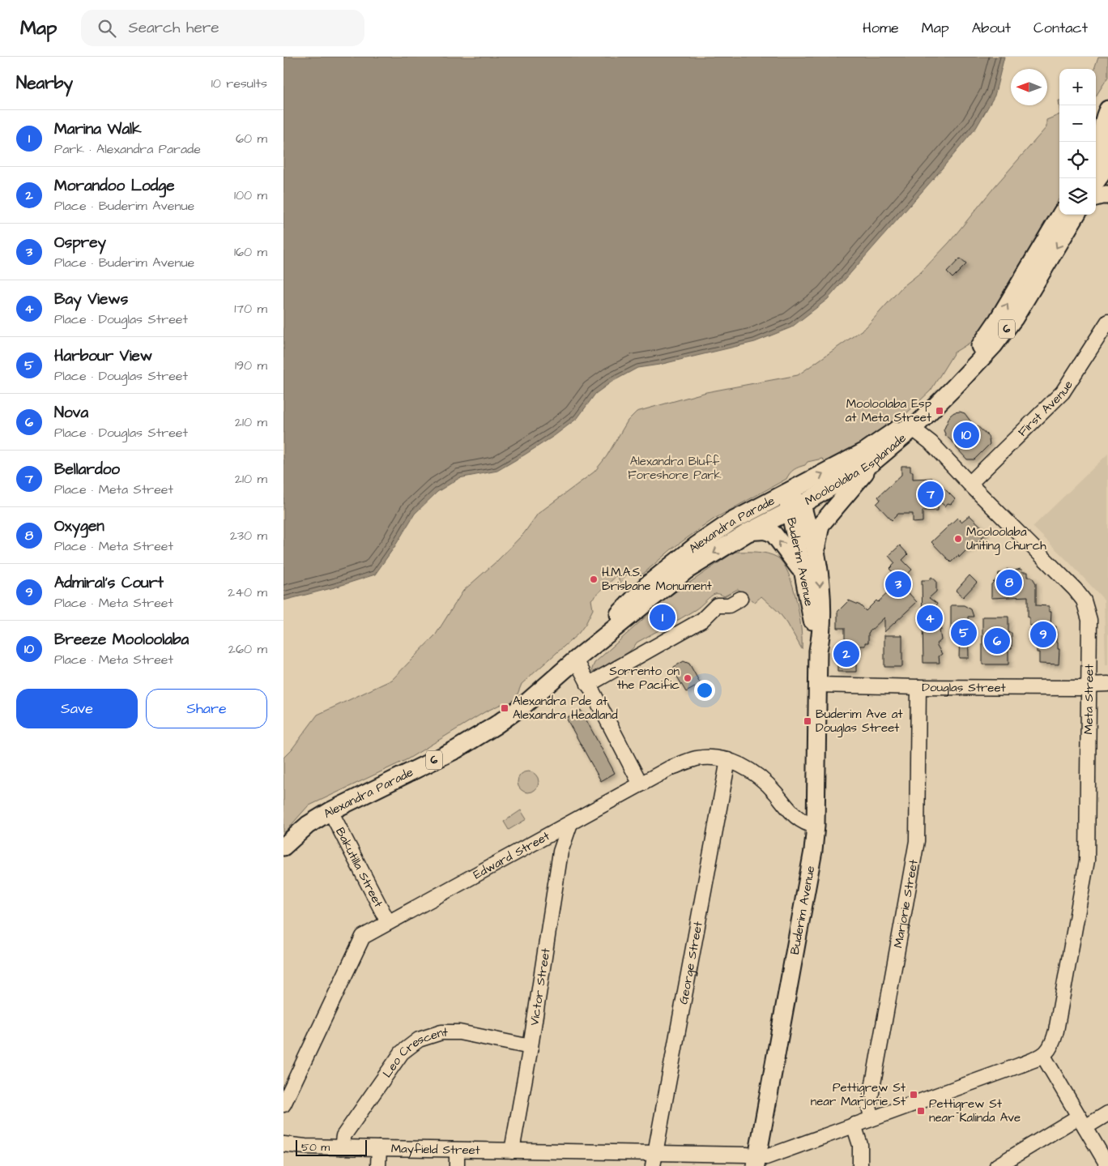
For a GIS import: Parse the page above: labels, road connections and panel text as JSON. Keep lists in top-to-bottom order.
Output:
{
  "streets": {
    "main road": [
      "6",
      "Mooloolaba Esplanade",
      "Alexandra Parade",
      "Buderim Avenue"
    ],
    "street": [
      "First Avenue",
      "Douglas Street",
      "Meta Street",
      "Edward Street",
      "Bakutilla Street",
      "Marjorie Street",
      "George Street",
      "Victor Street",
      "Leo Crescent",
      "Mayfield Street"
    ]
  },
  "crossings": [
    ["First Avenue", "Meta Street"],
    ["Mooloolaba Esplanade", "Alexandra Parade"],
    ["Mooloolaba Esplanade", "Buderim Avenue"],
    ["Mooloolaba Esplanade", "Meta Street"],
    ["Alexandra Parade", "Buderim Avenue"],
    ["Alexandra Parade", "Bakutilla Street"],
    ["Buderim Avenue", "Douglas Street"],
    ["Buderim Avenue", "Edward Street"],
    ["Buderim Avenue", "Mayfield Street"],
    ["Douglas Street", "Meta Street"],
    ["Douglas Street", "Marjorie Street"],
    ["Meta Street", "Mayfield Street"],
    ["Edward Street", "Bakutilla Street"],
    ["Edward Street", "George Street"],
    ["Edward Street", "Victor Street"],
    ["Marjorie Street", "Mayfield Street"],
    ["George Street", "Mayfield Street"],
    ["Victor Street", "Leo Crescent"],
    ["Victor Street", "Mayfield Street"],
    ["Leo Crescent", "Mayfield Street"]
  ],
  "parks": ["Alexandra Bluff Foreshore Park"],
  "places": {
    "transit": [
      "Mooloolaba Esp at Meta Street",
      "Alexandra Pde at Alexandra Headland",
      "Buderim Ave at Douglas Street",
      "Pettigrew St near Marjorie St",
      "Pettigrew St near Kalinda Ave"
    ],
    "other": ["Mooloolaba Uniting Church", "H.M.A.S. Brisbane Monument", "Sorrento on the Pacific"]
  },
  "scale_bar": "50 m",
  "north": "left",
  "page": {
    "header": "Map",
    "search": "Search here",
    "nav": [
      "Home",
      "Map",
      "About",
      "Contact"
    ],
    "heading": ["Nearby", "10 results"],
    "map_buttons": ["+", "−"],
    "list": [
      {
        "mark": "1",
        "name": "Marina Walk",
        "note": "Park · Alexandra Parade",
        "value": "60 m"
      },
      {
        "mark": "2",
        "name": "Morandoo Lodge",
        "note": "Place · Buderim Avenue",
        "value": "100 m"
      },
      {
        "mark": "3",
        "name": "Osprey",
        "note": "Place · Buderim Avenue",
        "value": "160 m"
      },
      {
        "mark": "4",
        "name": "Bay Views",
        "note": "Place · Douglas Street",
        "value": "170 m"
      },
      {
        "mark": "5",
        "name": "Harbour View",
        "note": "Place · Douglas Street",
        "value": "190 m"
      },
      {
        "mark": "6",
        "name": "Nova",
        "note": "Place · Douglas Street",
        "value": "210 m"
      },
      {
        "mark": "7",
        "name": "Bellardoo",
        "note": "Place · Meta Street",
        "value": "210 m"
      },
      {
        "mark": "8",
        "name": "Oxygen",
        "note": "Place · Meta Street",
        "value": "230 m"
      },
      {
        "mark": "9",
        "name": "Admiral's Court",
        "note": "Place · Meta Street",
        "value": "240 m"
      },
      {
        "mark": "10",
        "name": "Breeze Mooloolaba",
        "note": "Place · Meta Street",
        "value": "260 m"
      }
    ],
    "pins": [
      "10",
      "7",
      "8",
      "3",
      "1",
      "4",
      "5",
      "9",
      "6",
      "2"
    ],
    "buttons": ["Save", "Share"],
    "scale": "50 m"
  }
}
